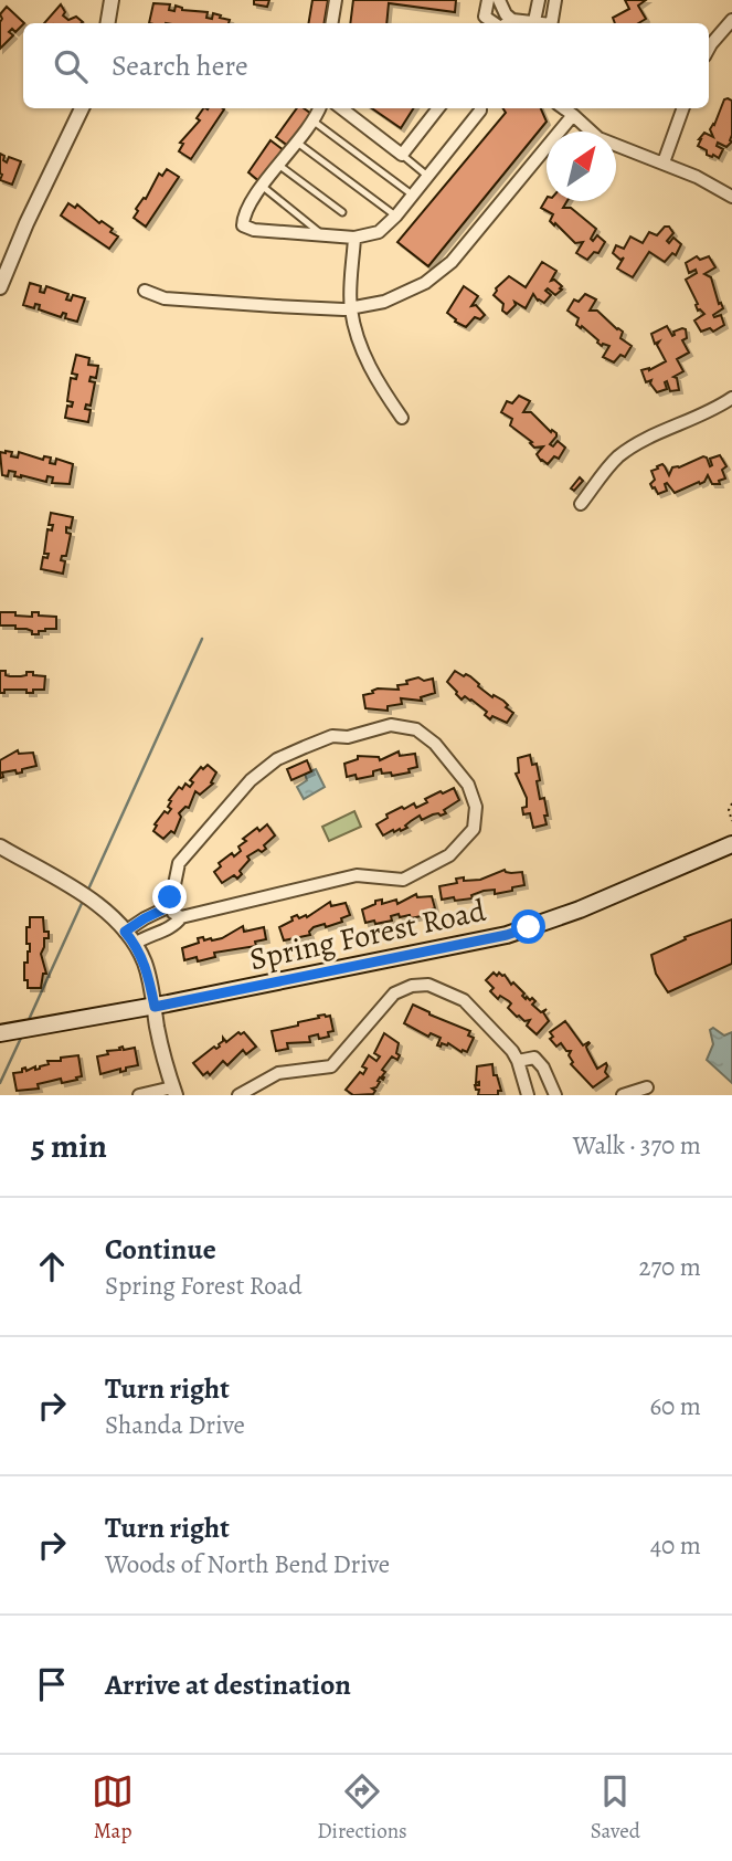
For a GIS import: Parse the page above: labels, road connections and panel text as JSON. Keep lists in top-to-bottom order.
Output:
{
  "streets": {
    "main road": ["Spring Forest Road"]
  },
  "north": "top right",
  "page": {
    "search": "Search here",
    "heading": ["5 min", "Walk · 370 m"],
    "list": [
      ["Continue", "Spring Forest Road", "270 m"],
      ["Turn right", "Shanda Drive", "60 m"],
      ["Turn right", "Woods of North Bend Drive", "40 m"],
      "Arrive at destination"
    ],
    "nav": ["Map", "Directions", "Saved"]
  }
}
